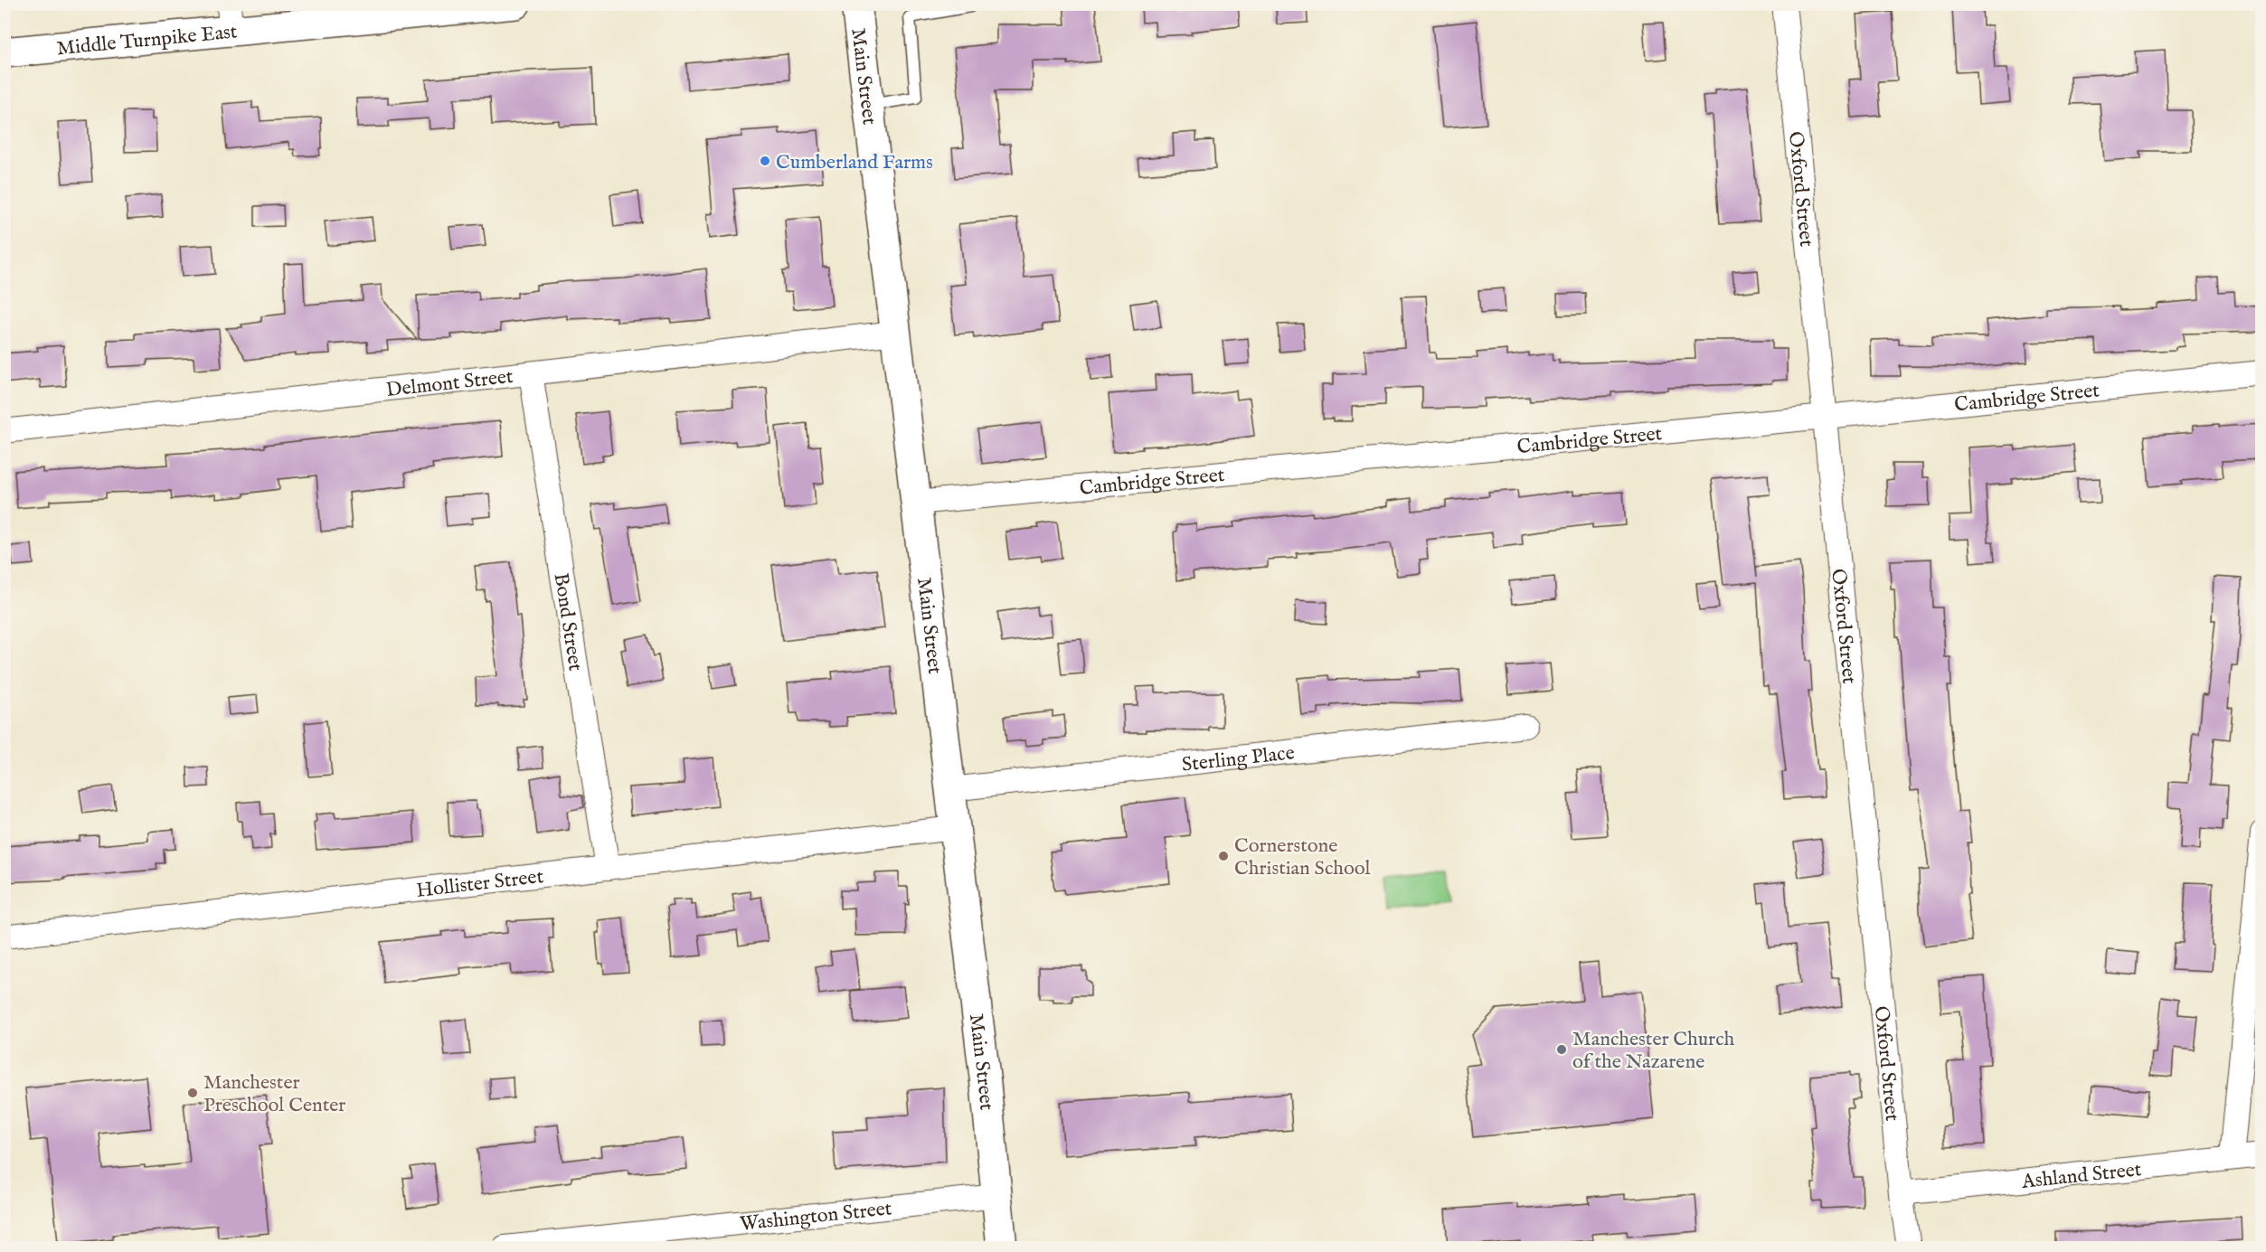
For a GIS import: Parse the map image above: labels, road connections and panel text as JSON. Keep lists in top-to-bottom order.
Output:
{
  "streets": {
    "main road": ["Middle Turnpike East", "Main Street"],
    "street": [
      "Oxford Street",
      "Delmont Street",
      "Cambridge Street",
      "Bond Street",
      "Sterling Place",
      "Hollister Street",
      "Ashland Street",
      "Washington Street"
    ]
  },
  "crossings": [
    ["Main Street", "Delmont Street"],
    ["Main Street", "Cambridge Street"],
    ["Main Street", "Sterling Place"],
    ["Main Street", "Hollister Street"],
    ["Main Street", "Washington Street"],
    ["Oxford Street", "Cambridge Street"],
    ["Oxford Street", "Ashland Street"],
    ["Delmont Street", "Bond Street"],
    ["Bond Street", "Hollister Street"]
  ],
  "places": [
    "Cumberland Farms",
    "Cornerstone Christian School",
    "Manchester Church of the Nazarene",
    "Manchester Preschool Center"
  ]
}
